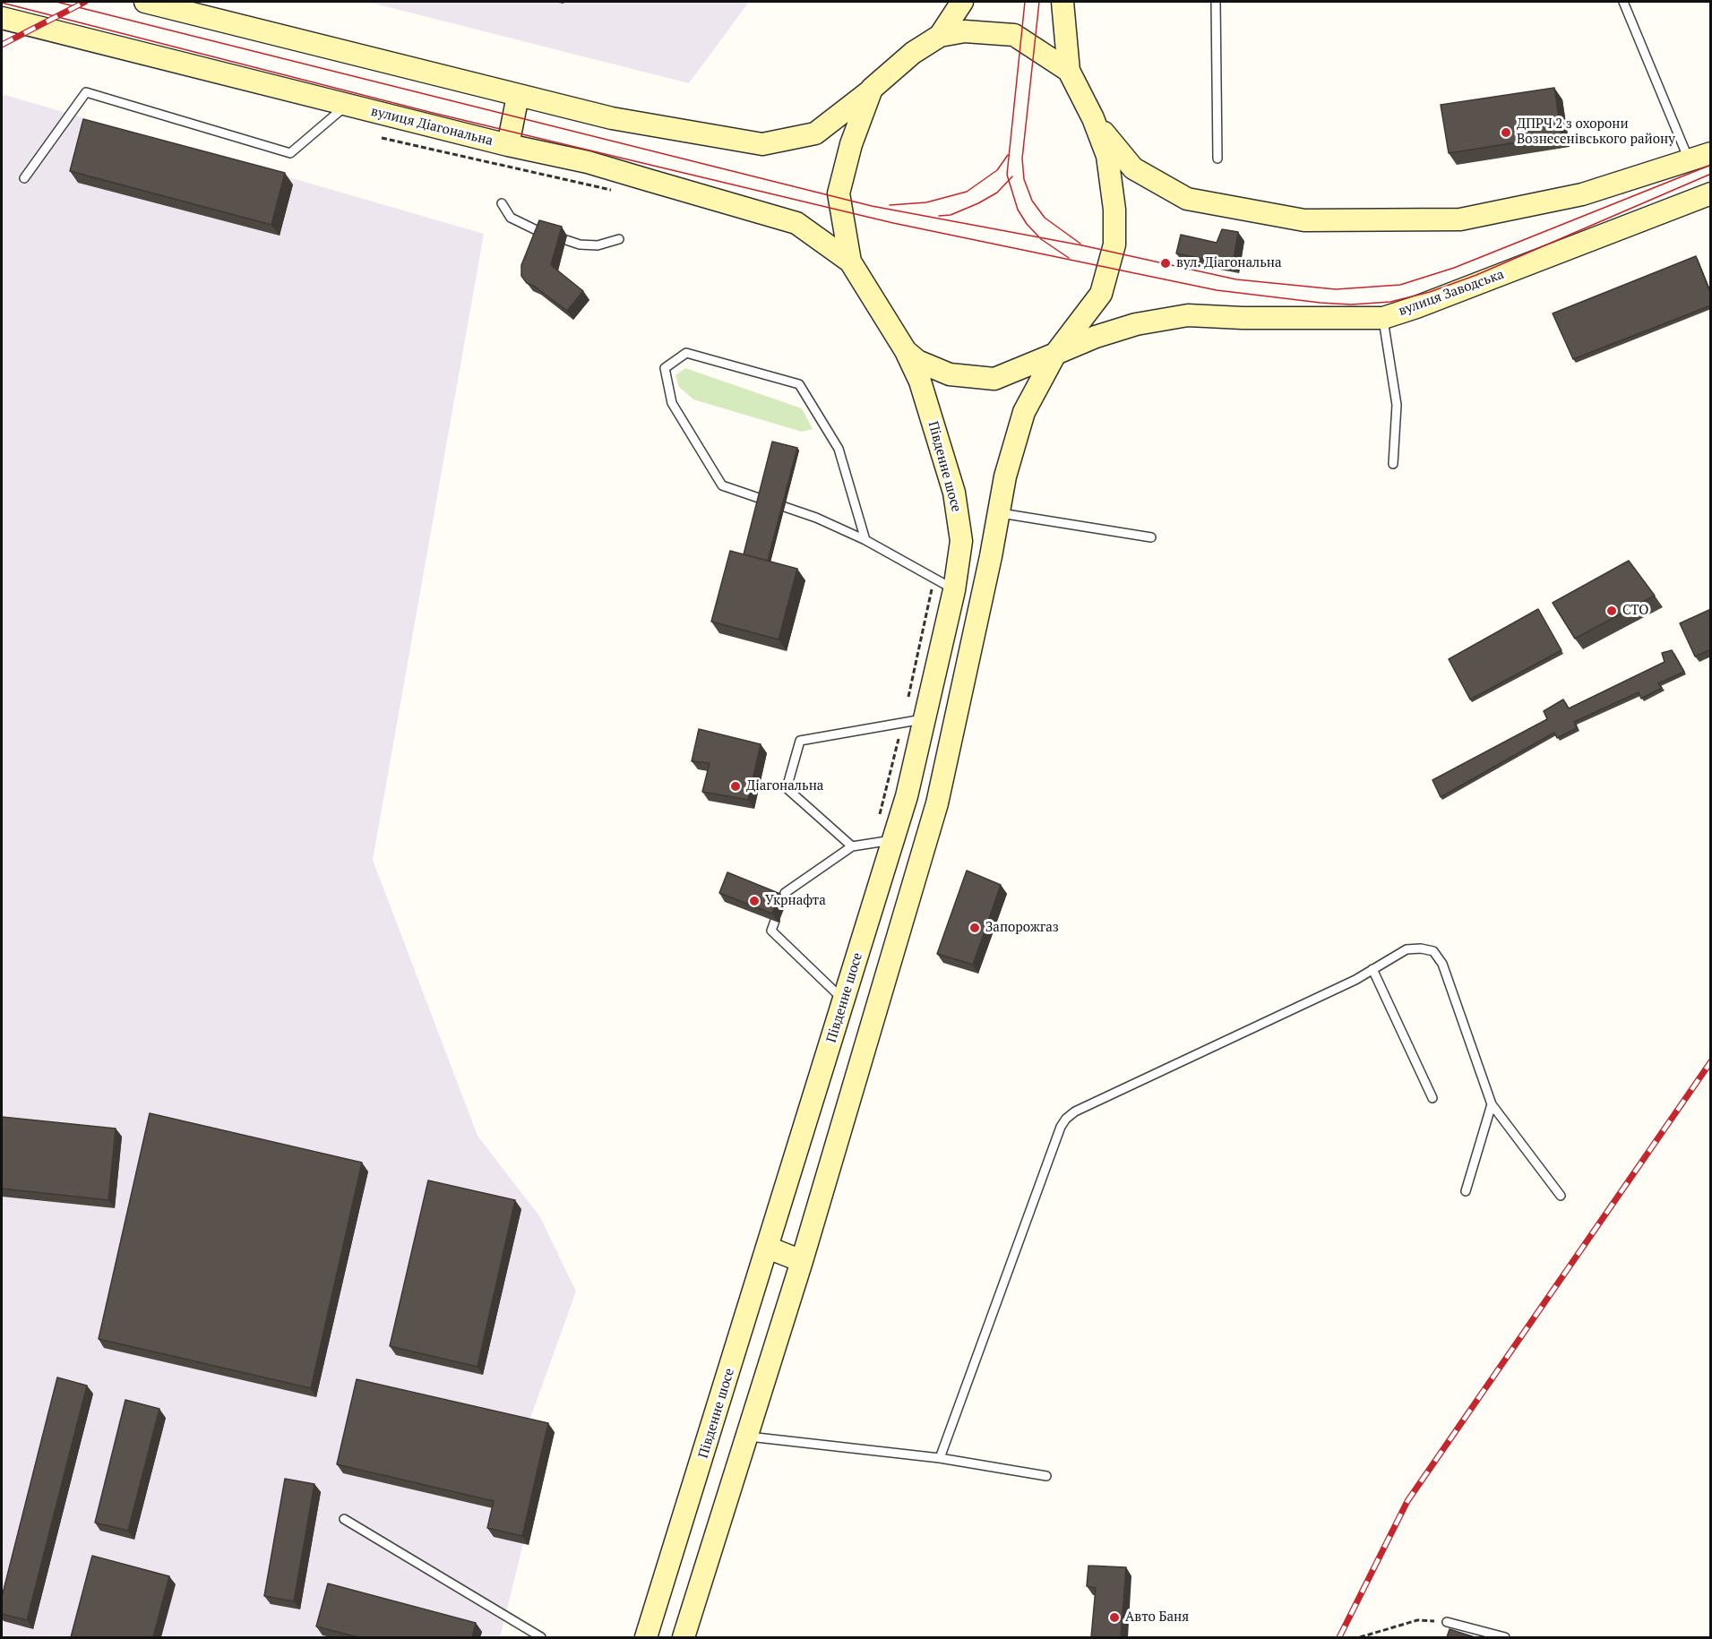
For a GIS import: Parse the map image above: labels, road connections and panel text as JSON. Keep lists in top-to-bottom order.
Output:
{
  "streets": {
    "main road": ["вулиця Діагональна", "вулиця Заводська", "Південне шосе"]
  },
  "crossings": [
    ["вулиця Діагональна", "Південне шосе"],
    ["вулиця Заводська", "Південне шосе"]
  ],
  "places": [
    "ДПРЧ 2 з охорони Вознесенівського району",
    "вул. Діагональна",
    "СТО",
    "Діагональна",
    "Укрнафта",
    "Запорожгаз",
    "Авто Баня"
  ]
}
